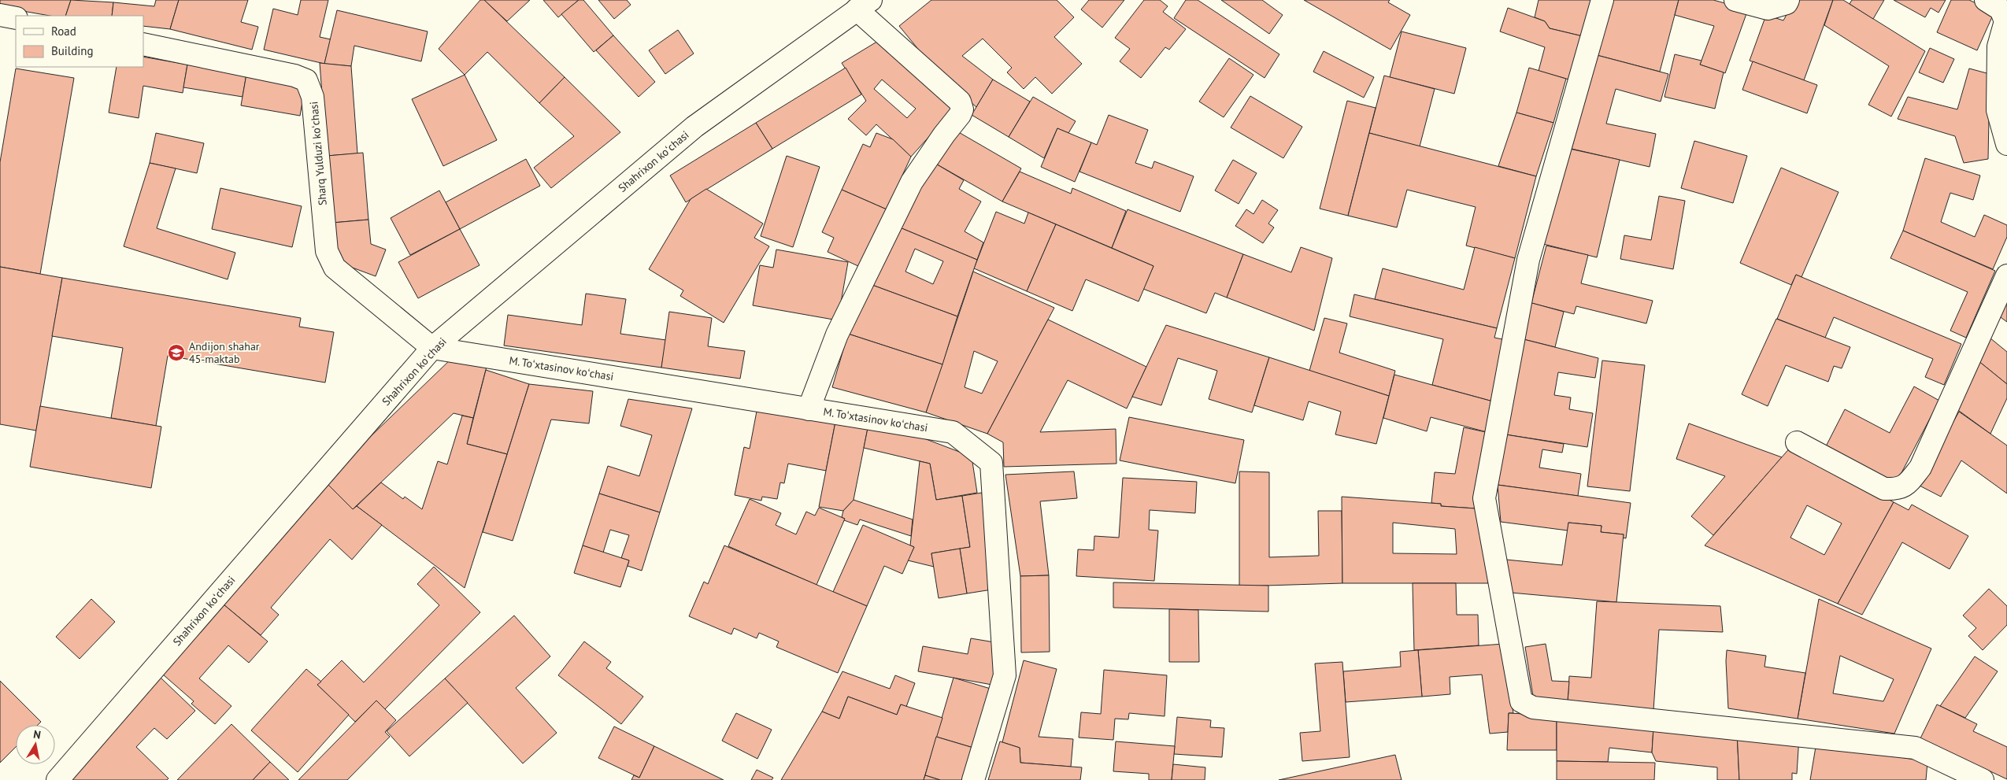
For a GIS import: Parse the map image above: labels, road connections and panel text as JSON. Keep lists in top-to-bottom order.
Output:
{
  "streets": {
    "street": ["Sharq Yulduzi koʻchasi", "Shahrixon koʻchasi", "M. Toʻxtasinov koʻchasi"]
  },
  "crossings": [
    ["Sharq Yulduzi koʻchasi", "Shahrixon koʻchasi"],
    ["Sharq Yulduzi koʻchasi", "M. Toʻxtasinov koʻchasi"],
    ["Shahrixon koʻchasi", "M. Toʻxtasinov koʻchasi"]
  ],
  "places": {
    "school or university": ["Andijon shahar 45-maktab"]
  },
  "legend": ["Road", "Building"],
  "north": "top"
}
